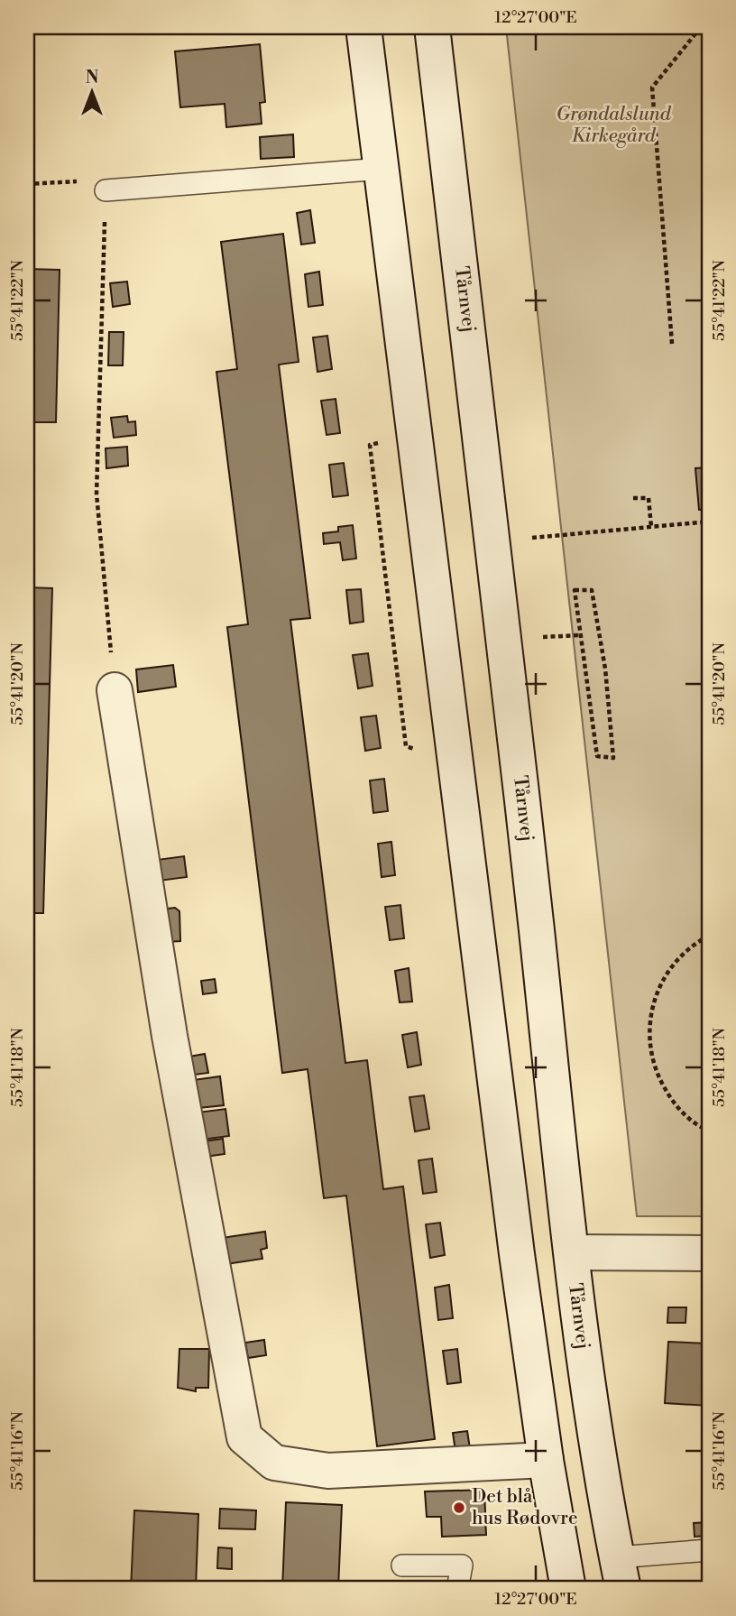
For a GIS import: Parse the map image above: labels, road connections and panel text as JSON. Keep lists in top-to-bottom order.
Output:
{
  "streets": {
    "street": ["Tårnvej"]
  },
  "parks": ["Grøndalslund Kirkegård"],
  "places": ["Det blå hus Rødovre"],
  "north": "top",
  "coordinates": [
    "12°27'00\"E",
    "55°41'22\"N",
    "55°41'20\"N",
    "55°41'18\"N",
    "55°41'16\"N"
  ]
}
